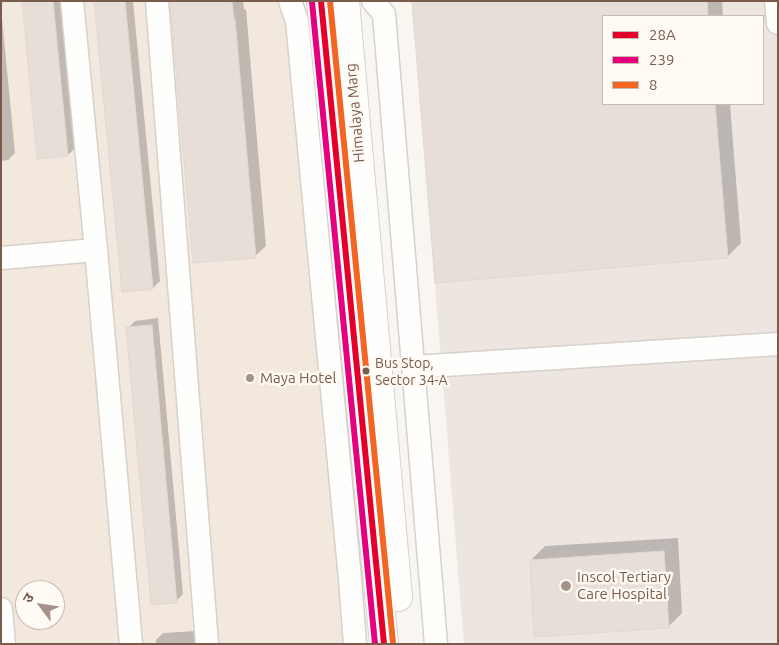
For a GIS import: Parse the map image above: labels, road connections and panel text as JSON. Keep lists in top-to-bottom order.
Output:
{
  "streets": {
    "main road": ["Himalaya Marg"]
  },
  "places": ["Bus Stop, Sector 34-A", "Maya Hotel", "Inscol Tertiary Care Hospital"],
  "lines": ["transit line 28A", "transit line 8", "transit line 239"],
  "legend": ["28A", "239", "8"],
  "north": "top left"
}
